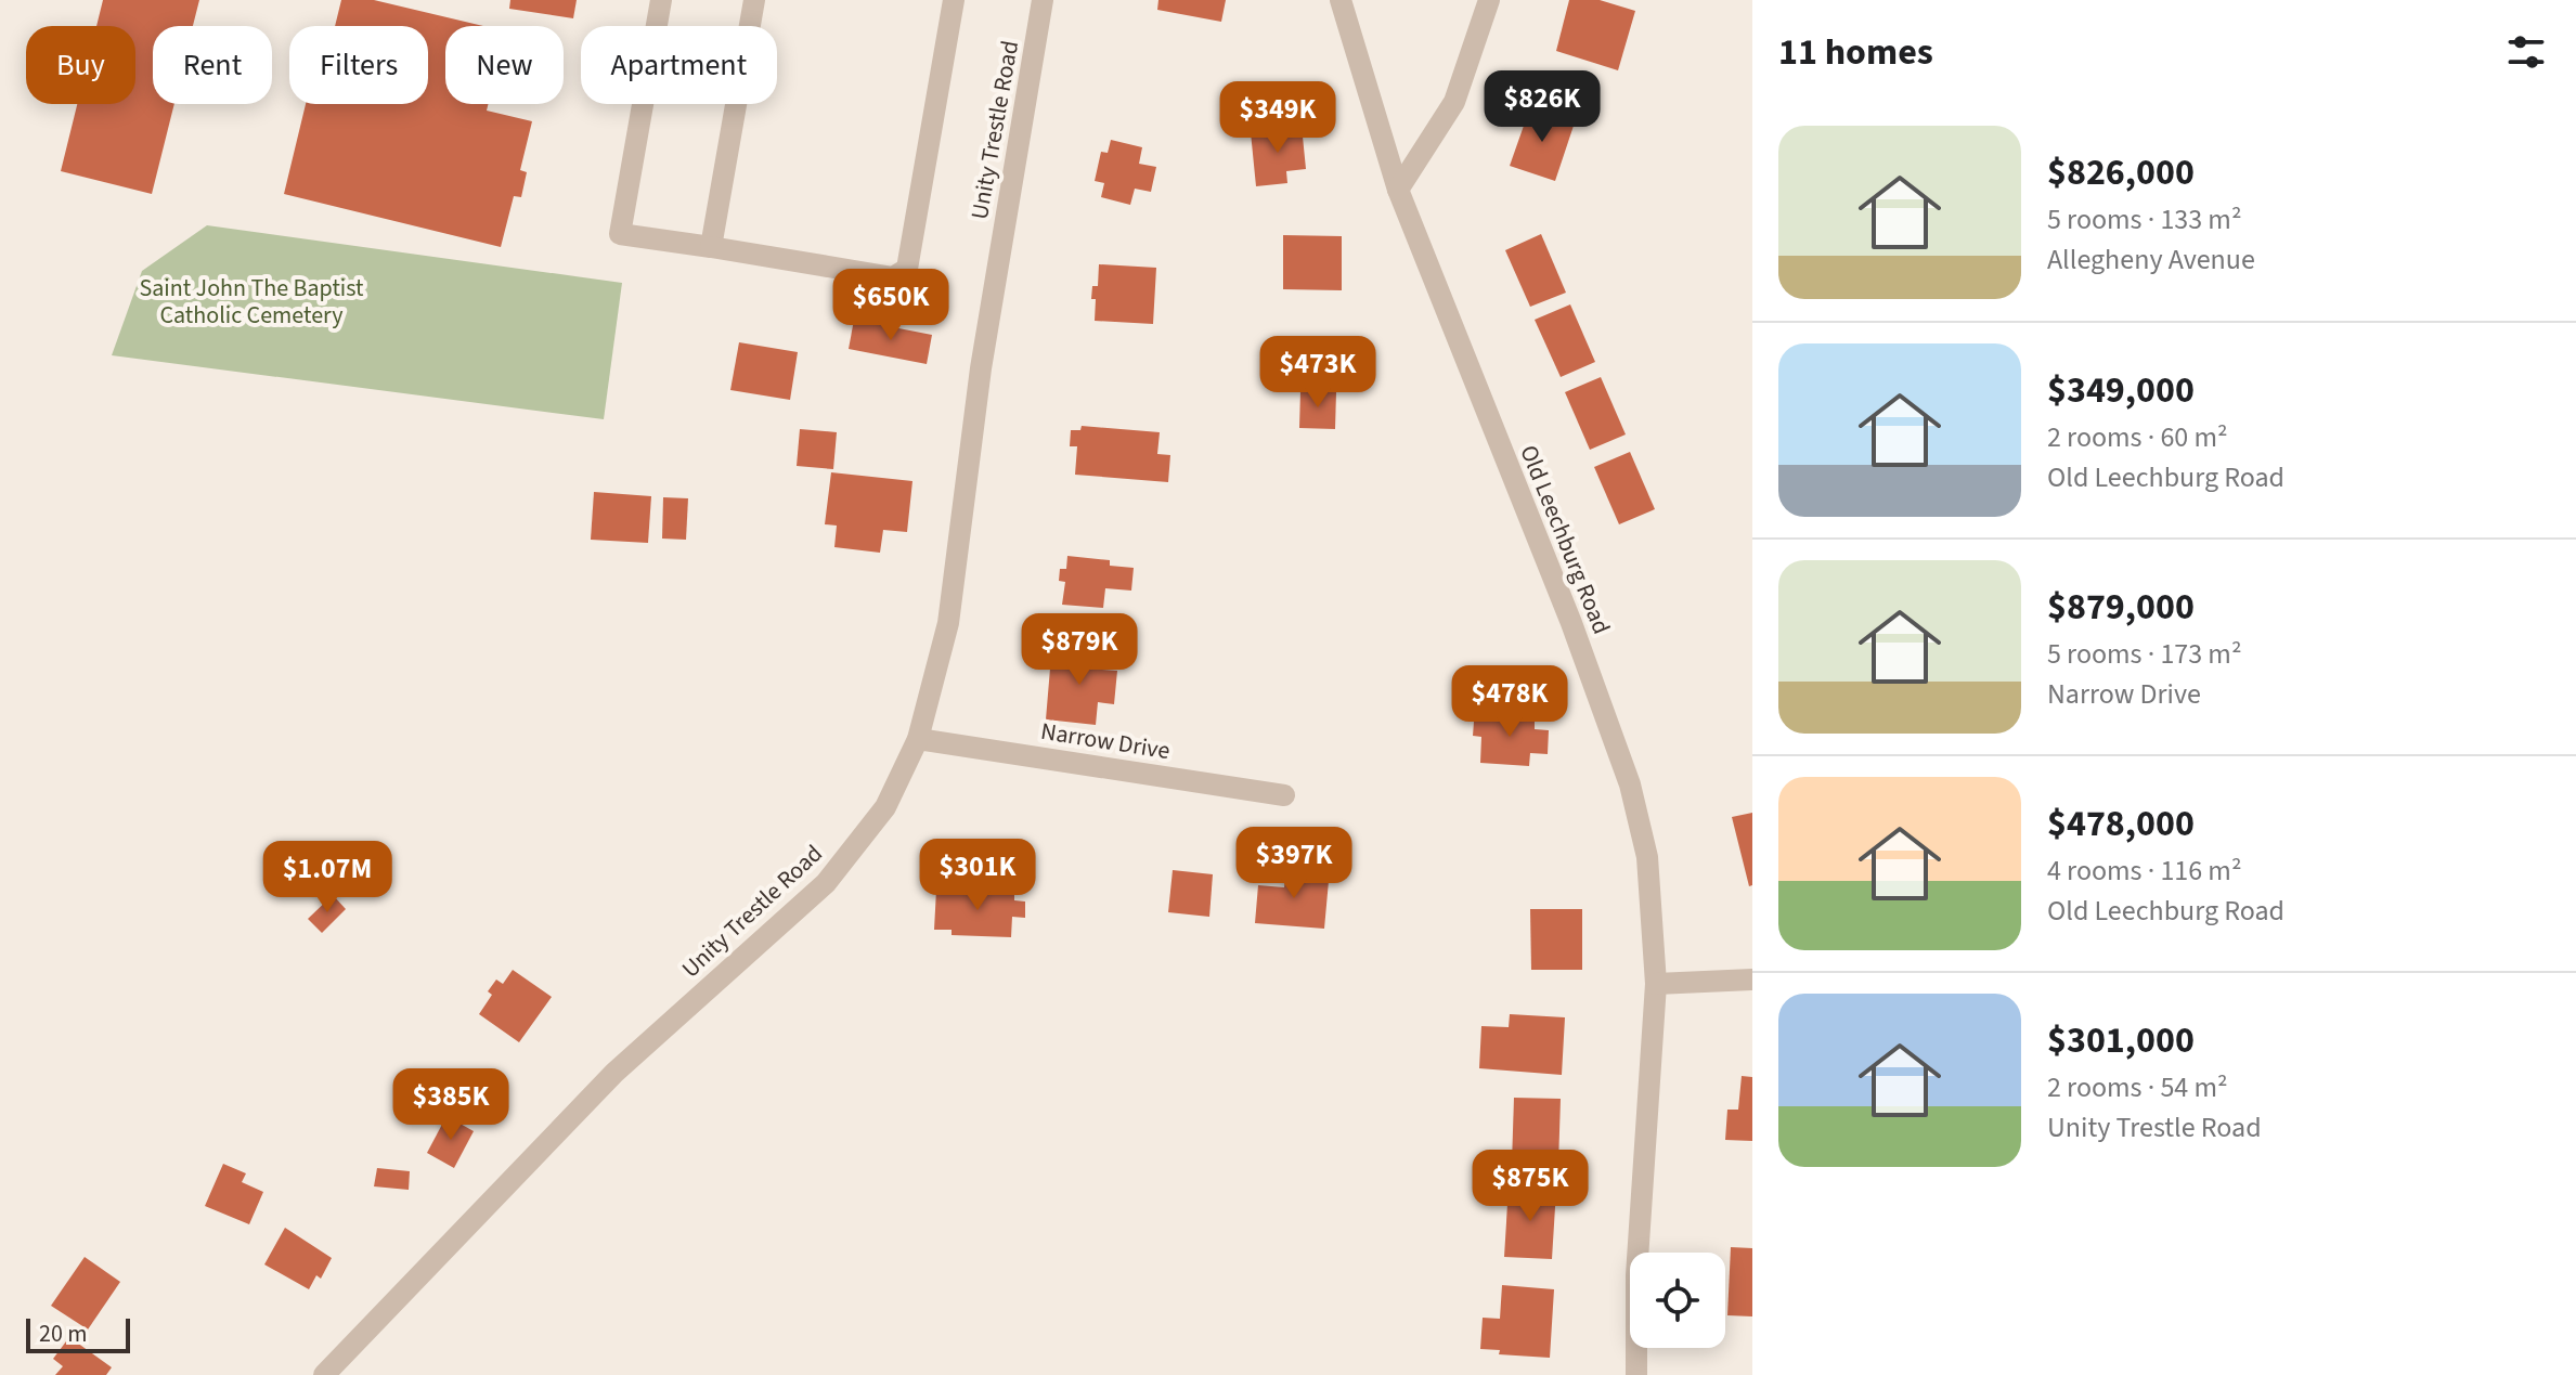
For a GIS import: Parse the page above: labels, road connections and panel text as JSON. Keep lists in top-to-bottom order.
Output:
{
  "streets": {
    "street": ["Unity Trestle Road", "Old Leechburg Road", "Narrow Drive"]
  },
  "crossings": [
    ["Unity Trestle Road", "Narrow Drive"]
  ],
  "parks": ["Saint John The Baptist Catholic Cemetery"],
  "scale_bar": "20 m",
  "page": {
    "heading": "11 homes",
    "chip": [
      "Buy",
      "Rent",
      "Filters",
      "New",
      "Apartment"
    ],
    "price": [
      "$826K",
      "$349K",
      "$650K",
      "$473K",
      "$879K",
      "$478K",
      "$397K",
      "$301K",
      "$1.07M",
      "$385K",
      "$875K"
    ],
    "list": [
      {
        "name": "$826,000",
        "note": "5 rooms · 133 m² · Allegheny Avenue"
      },
      {
        "name": "$349,000",
        "note": "2 rooms · 60 m² · Old Leechburg Road"
      },
      {
        "name": "$879,000",
        "note": "5 rooms · 173 m² · Narrow Drive"
      },
      {
        "name": "$478,000",
        "note": "4 rooms · 116 m² · Old Leechburg Road"
      },
      {
        "name": "$301,000",
        "note": "2 rooms · 54 m² · Unity Trestle Road"
      }
    ],
    "scale": "20 m"
  }
}
